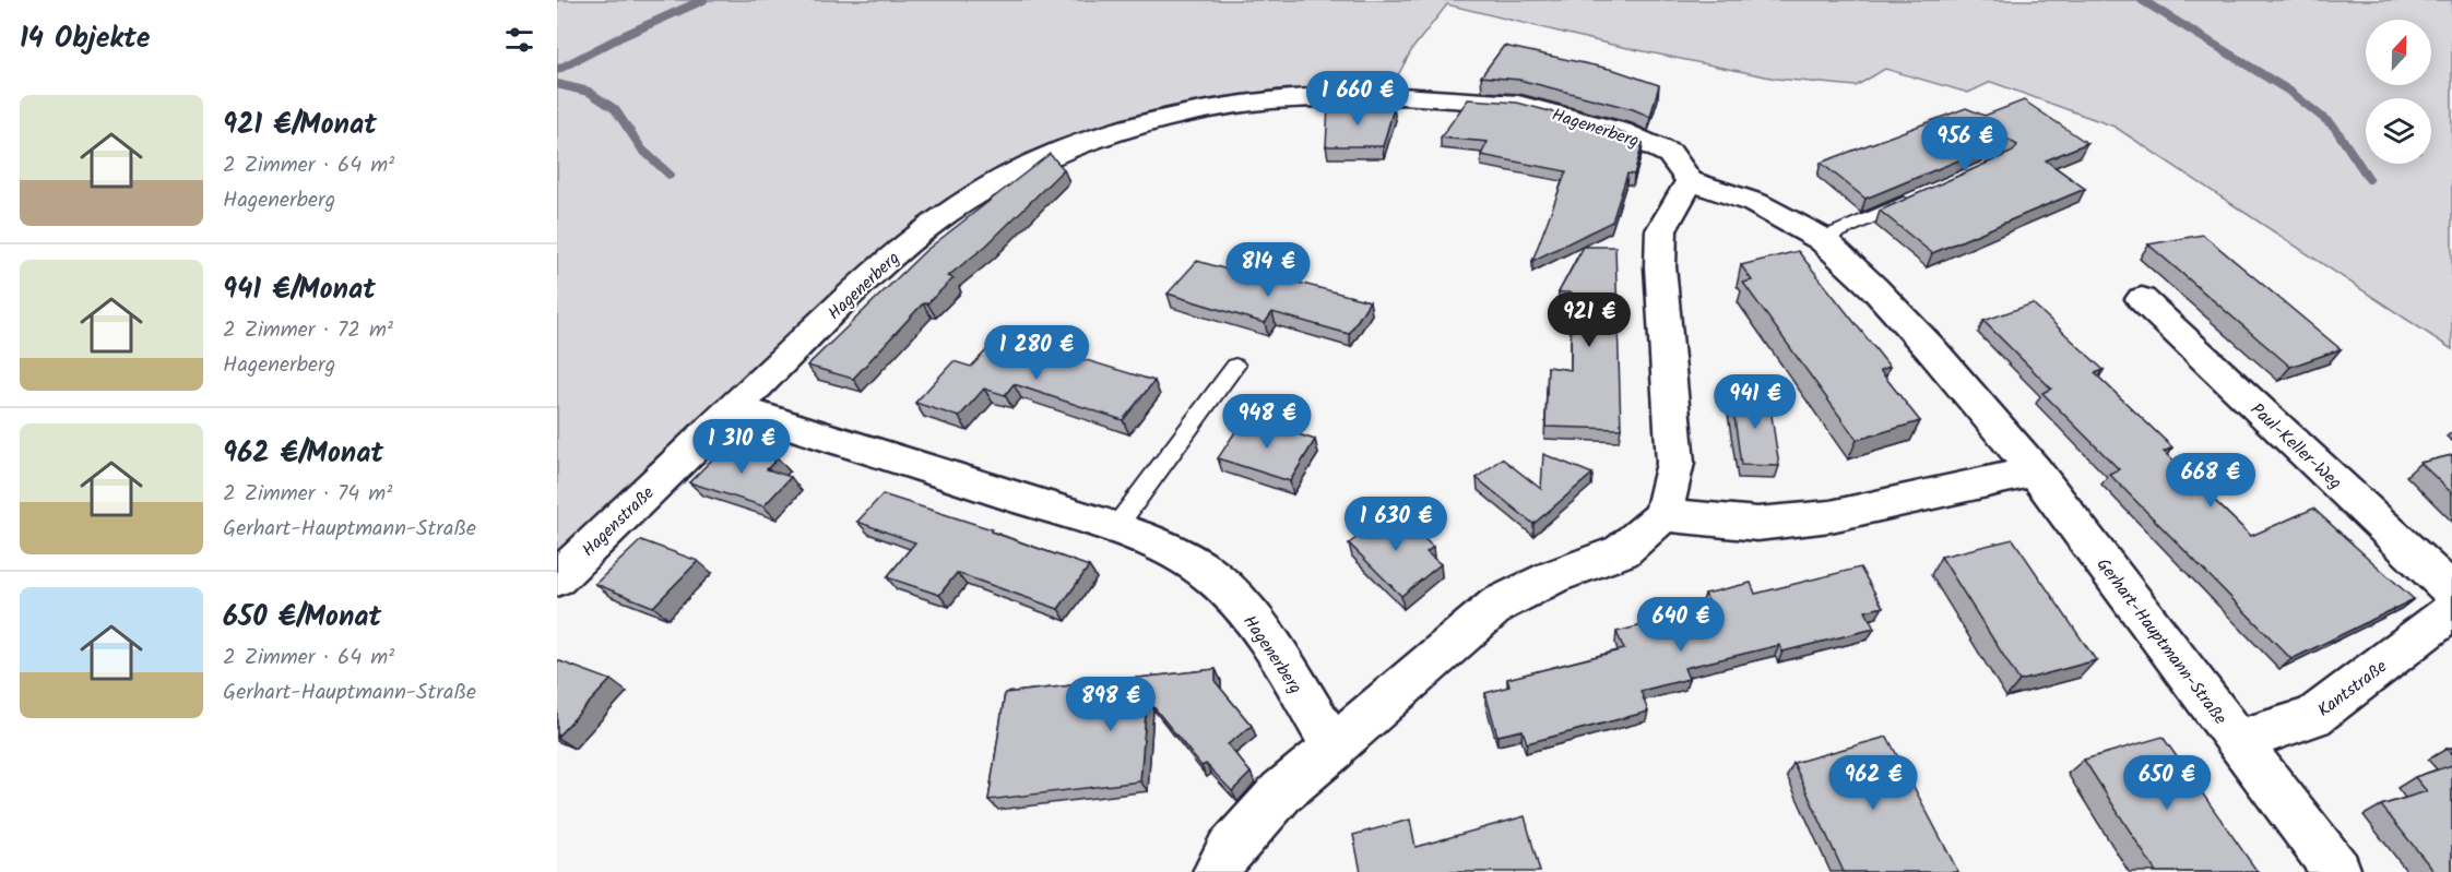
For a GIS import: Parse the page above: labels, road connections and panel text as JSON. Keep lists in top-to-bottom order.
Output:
{
  "streets": {
    "street": [
      "Hagenerberg",
      "Paul-Keller-Weg",
      "Hagenstraße",
      "Gerhart-Hauptmann-Straße",
      "Kantstraße"
    ]
  },
  "crossings": [
    ["Hagenerberg", "Hagenstraße"],
    ["Gerhart-Hauptmann-Straße", "Kantstraße"]
  ],
  "north": "top",
  "page": {
    "heading": "14 Objekte",
    "price": [
      "1 660 €",
      "956 €",
      "814 €",
      "921 €",
      "1 280 €",
      "941 €",
      "948 €",
      "1 310 €",
      "668 €",
      "1 630 €",
      "640 €",
      "898 €",
      "962 €",
      "650 €"
    ],
    "list": [
      {
        "name": "921 €/Monat",
        "note": "2 Zimmer · 64 m² · Hagenerberg"
      },
      {
        "name": "941 €/Monat",
        "note": "2 Zimmer · 72 m² · Hagenerberg"
      },
      {
        "name": "962 €/Monat",
        "note": "2 Zimmer · 74 m² · Gerhart-Hauptmann-Straße"
      },
      {
        "name": "650 €/Monat",
        "note": "2 Zimmer · 64 m² · Gerhart-Hauptmann-Straße"
      }
    ]
  }
}
